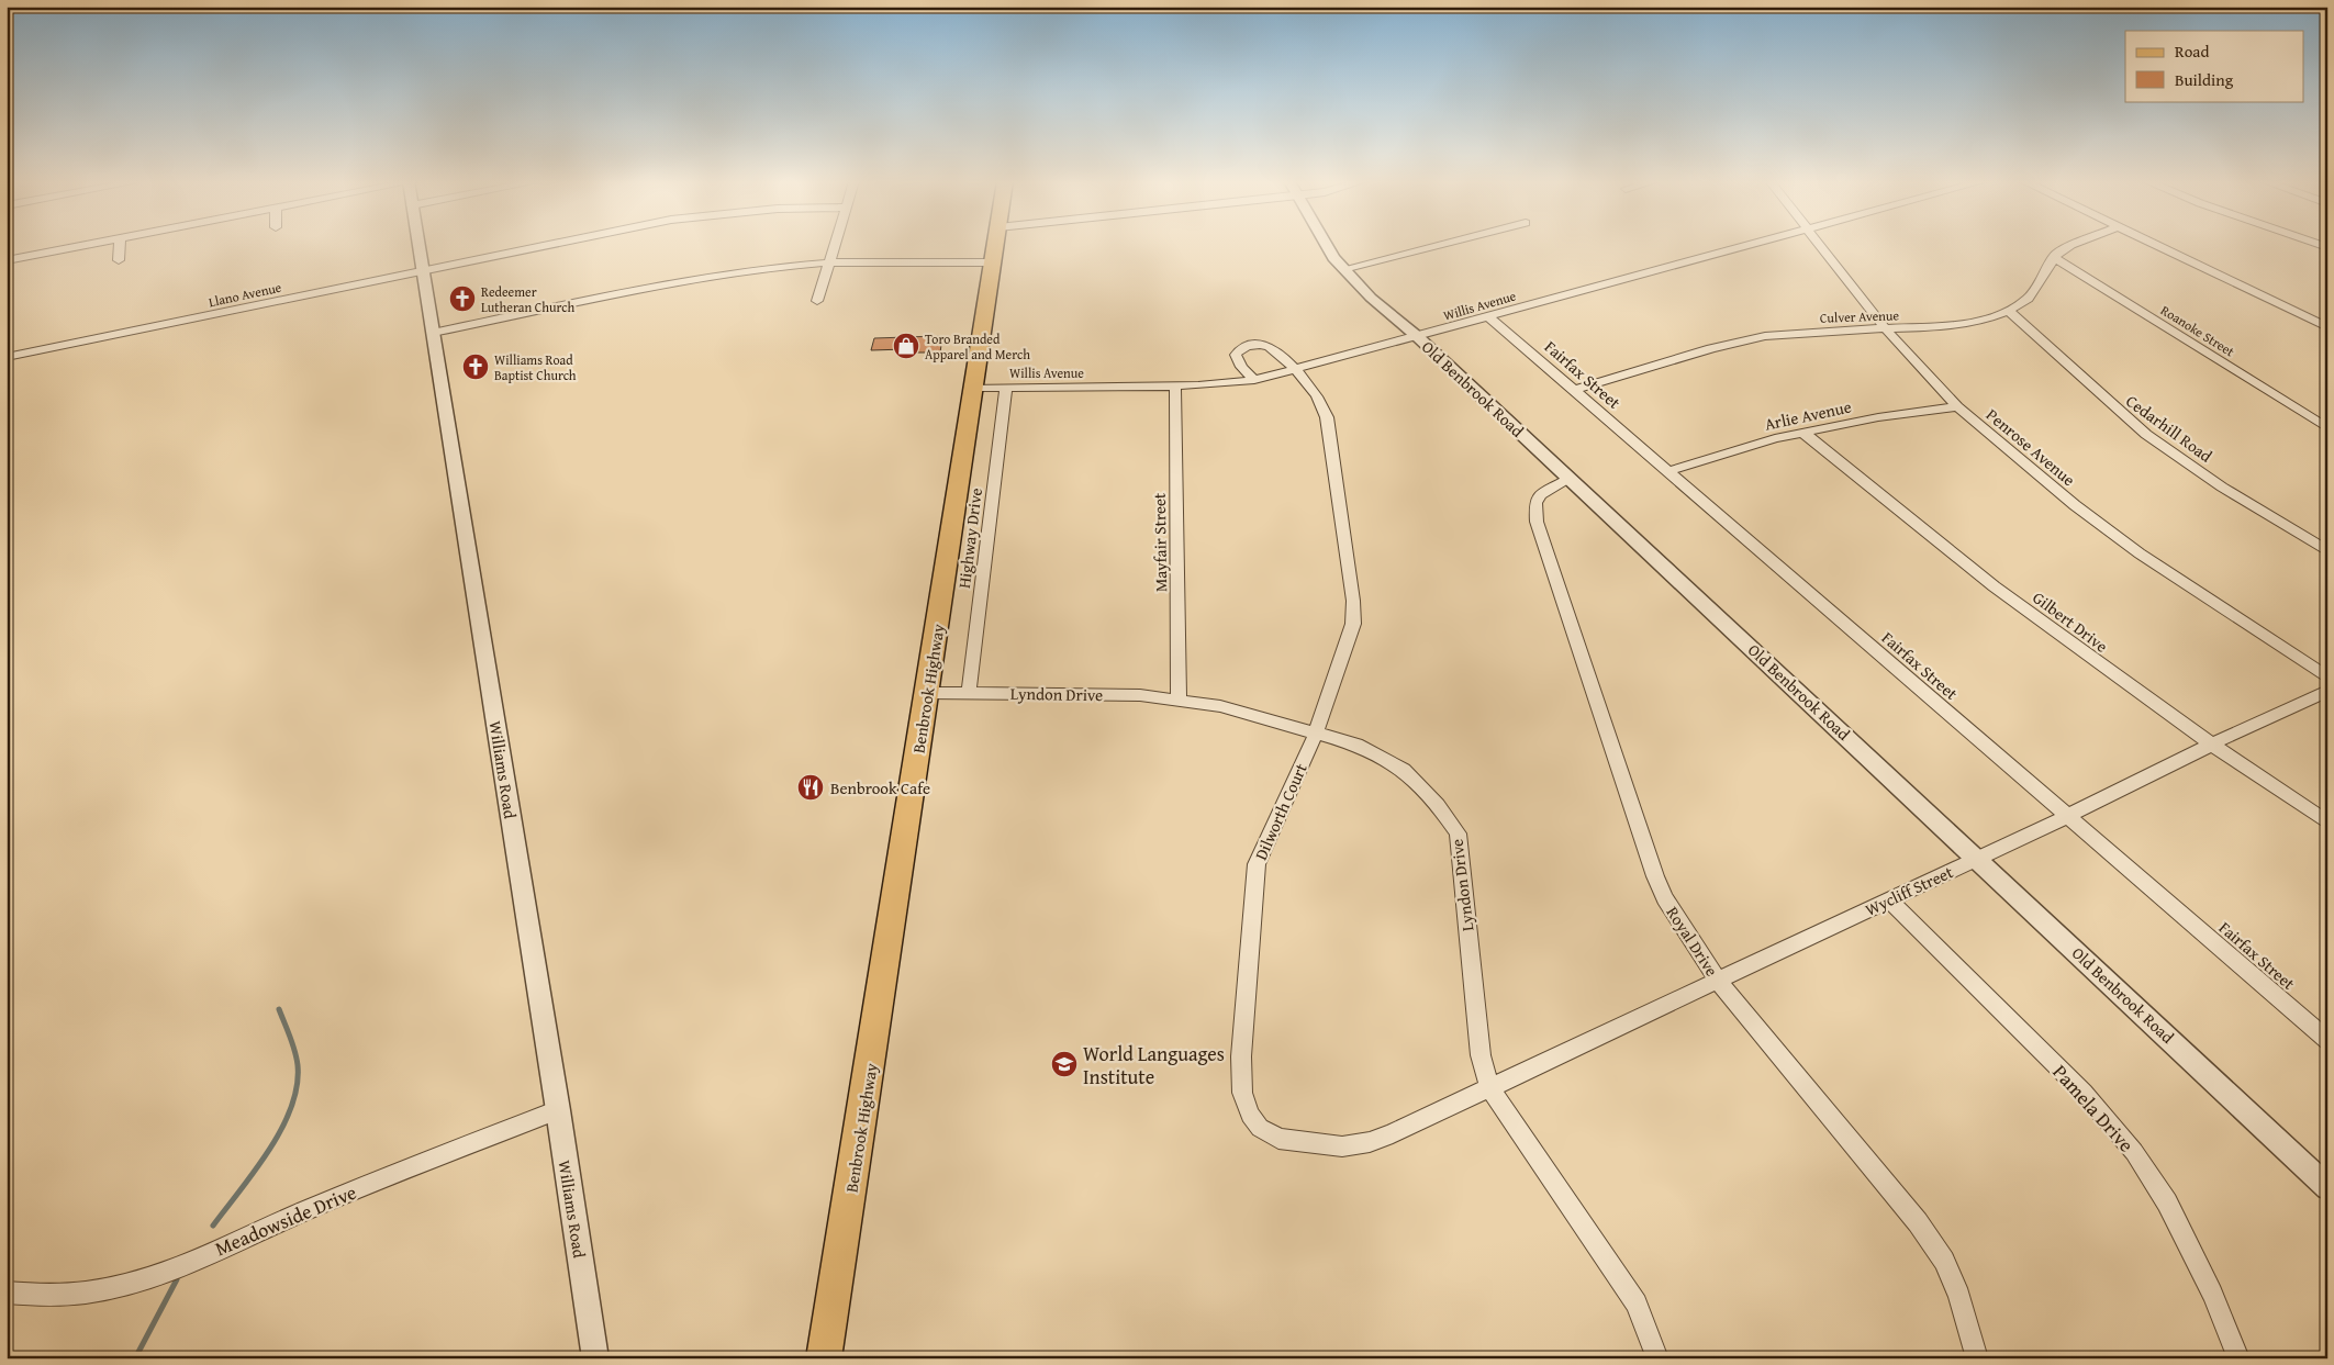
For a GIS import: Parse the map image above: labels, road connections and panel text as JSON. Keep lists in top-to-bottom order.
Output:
{
  "streets": {
    "main road": ["Benbrook Highway"],
    "street": [
      "Llano Avenue",
      "Willis Avenue",
      "Culver Avenue",
      "Roanoke Street",
      "Fairfax Street",
      "Old Benbrook Road",
      "Arlie Avenue",
      "Cedarhill Road",
      "Penrose Avenue",
      "Highway Drive",
      "Mayfair Street",
      "Gilbert Drive",
      "Lyndon Drive",
      "Williams Road",
      "Dilworth Court",
      "Wycliff Street",
      "Royal Drive",
      "Pamela Drive",
      "Meadowside Drive"
    ]
  },
  "crossings": [
    ["Llano Avenue", "Williams Road"],
    ["Willis Avenue", "Fairfax Street"],
    ["Willis Avenue", "Old Benbrook Road"],
    ["Willis Avenue", "Highway Drive"],
    ["Willis Avenue", "Mayfair Street"],
    ["Willis Avenue", "Benbrook Highway"],
    ["Willis Avenue", "Dilworth Court"],
    ["Culver Avenue", "Roanoke Street"],
    ["Culver Avenue", "Fairfax Street"],
    ["Culver Avenue", "Cedarhill Road"],
    ["Culver Avenue", "Penrose Avenue"],
    ["Fairfax Street", "Arlie Avenue"],
    ["Fairfax Street", "Wycliff Street"],
    ["Old Benbrook Road", "Wycliff Street"],
    ["Old Benbrook Road", "Royal Drive"],
    ["Arlie Avenue", "Penrose Avenue"],
    ["Arlie Avenue", "Gilbert Drive"],
    ["Highway Drive", "Lyndon Drive"],
    ["Mayfair Street", "Lyndon Drive"],
    ["Gilbert Drive", "Wycliff Street"],
    ["Benbrook Highway", "Lyndon Drive"],
    ["Lyndon Drive", "Dilworth Court"],
    ["Lyndon Drive", "Wycliff Street"],
    ["Williams Road", "Meadowside Drive"],
    ["Dilworth Court", "Wycliff Street"],
    ["Wycliff Street", "Royal Drive"],
    ["Wycliff Street", "Pamela Drive"]
  ],
  "places": {
    "church": ["Redeemer Lutheran Church", "Williams Road Baptist Church"],
    "shop": ["Toro Branded Apparel and Merch"],
    "restaurant": ["Benbrook Cafe"],
    "school or university": ["World Languages Institute"]
  },
  "legend": ["Road", "Building"]
}
